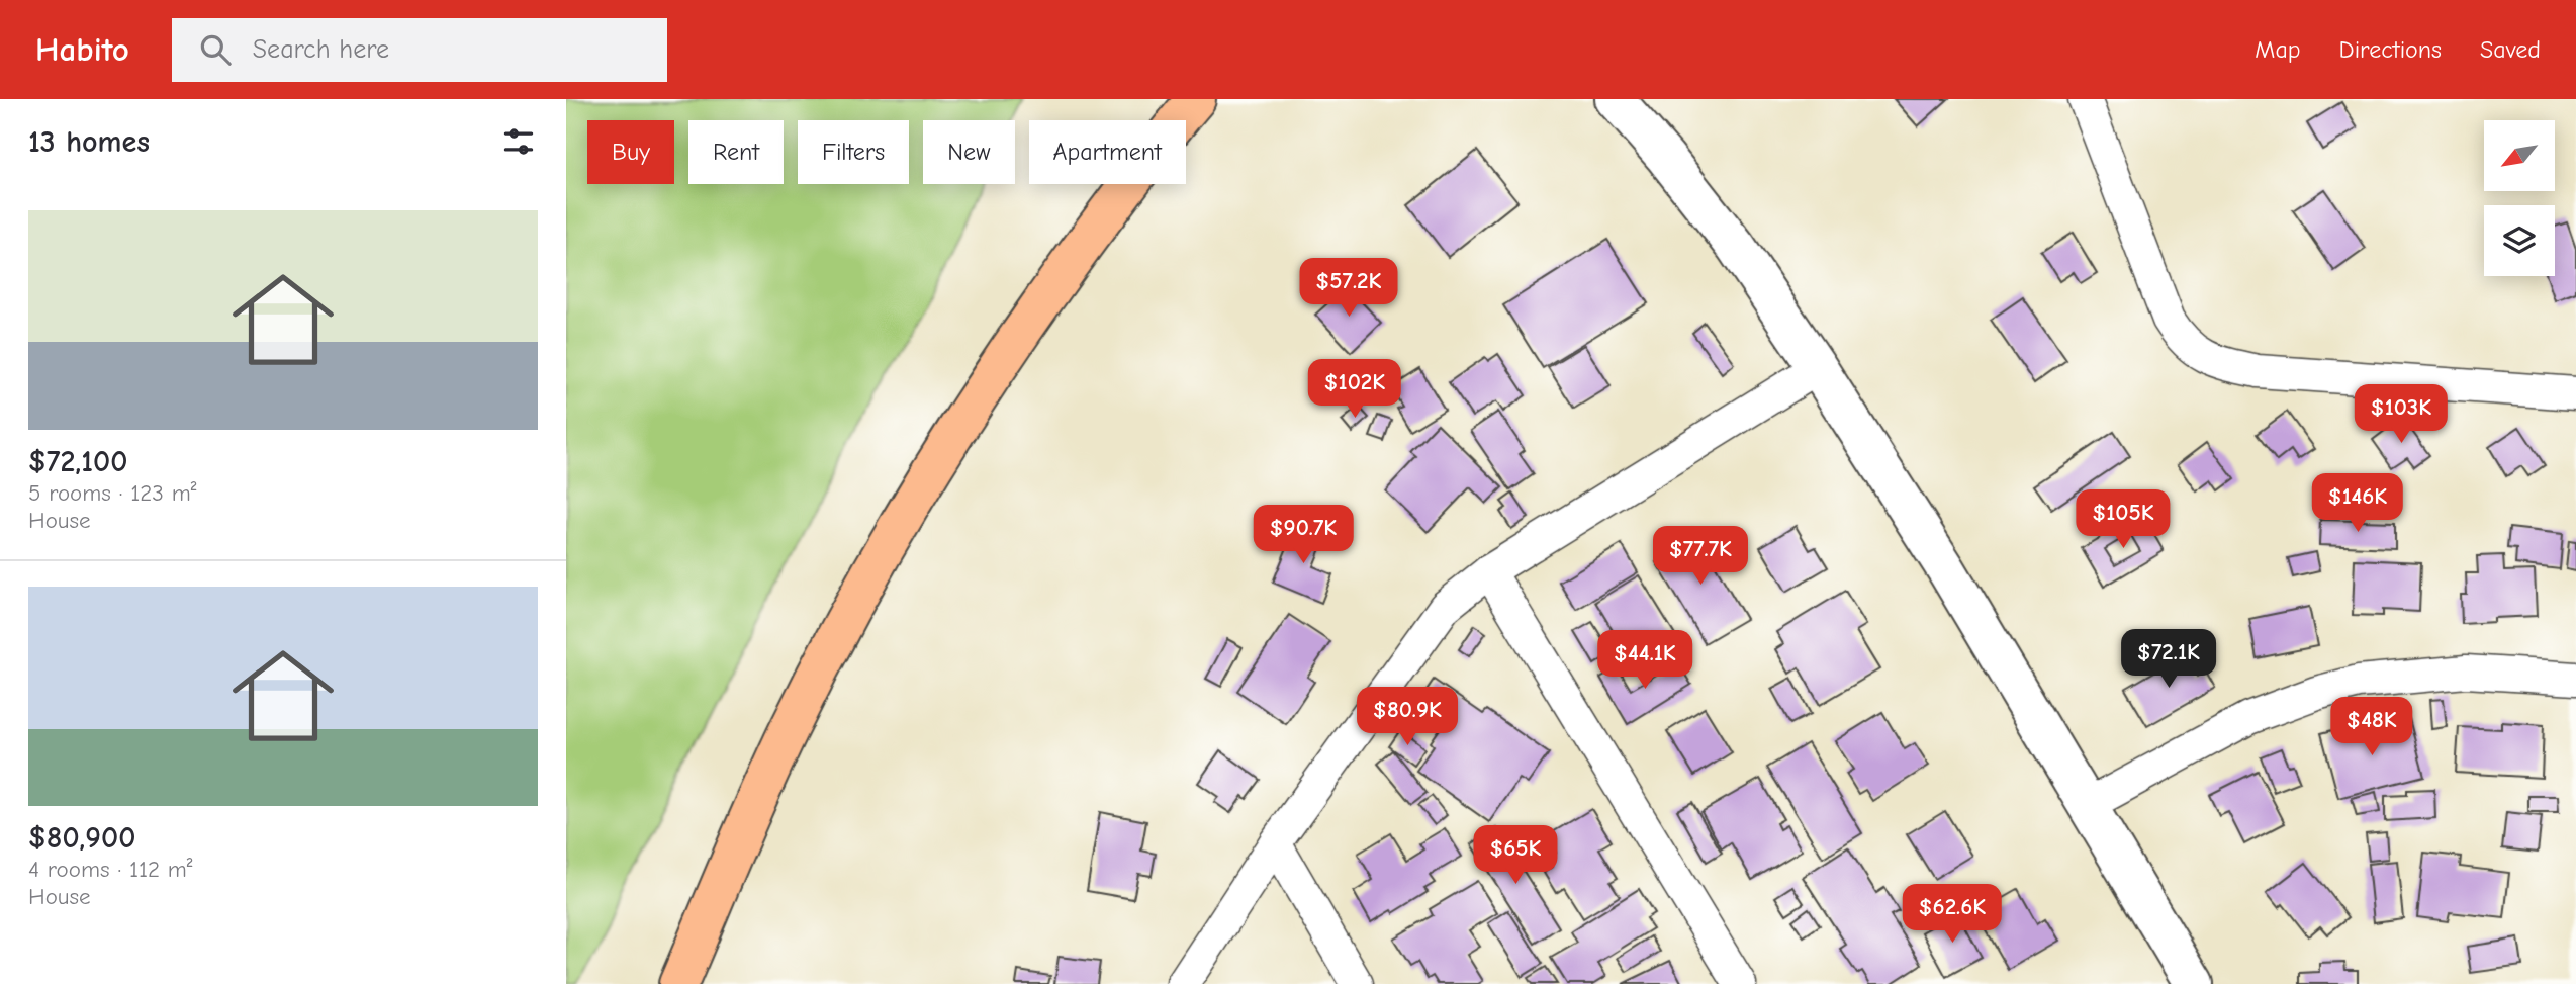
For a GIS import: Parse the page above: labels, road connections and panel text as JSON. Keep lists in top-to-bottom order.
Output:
{
  "north": "bottom left",
  "page": {
    "header": "Habito",
    "search": "Search here",
    "nav": ["Map", "Directions", "Saved"],
    "heading": "13 homes",
    "chip": [
      "Buy",
      "Rent",
      "Filters",
      "New",
      "Apartment"
    ],
    "list": [
      {
        "name": "$72,100",
        "note": "5 rooms · 123 m² · House"
      },
      {
        "name": "$80,900",
        "note": "4 rooms · 112 m² · House"
      }
    ],
    "price": [
      "$57.2K",
      "$102K",
      "$103K",
      "$146K",
      "$105K",
      "$90.7K",
      "$77.7K",
      "$72.1K",
      "$44.1K",
      "$80.9K",
      "$48K",
      "$65K",
      "$62.6K"
    ]
  }
}
